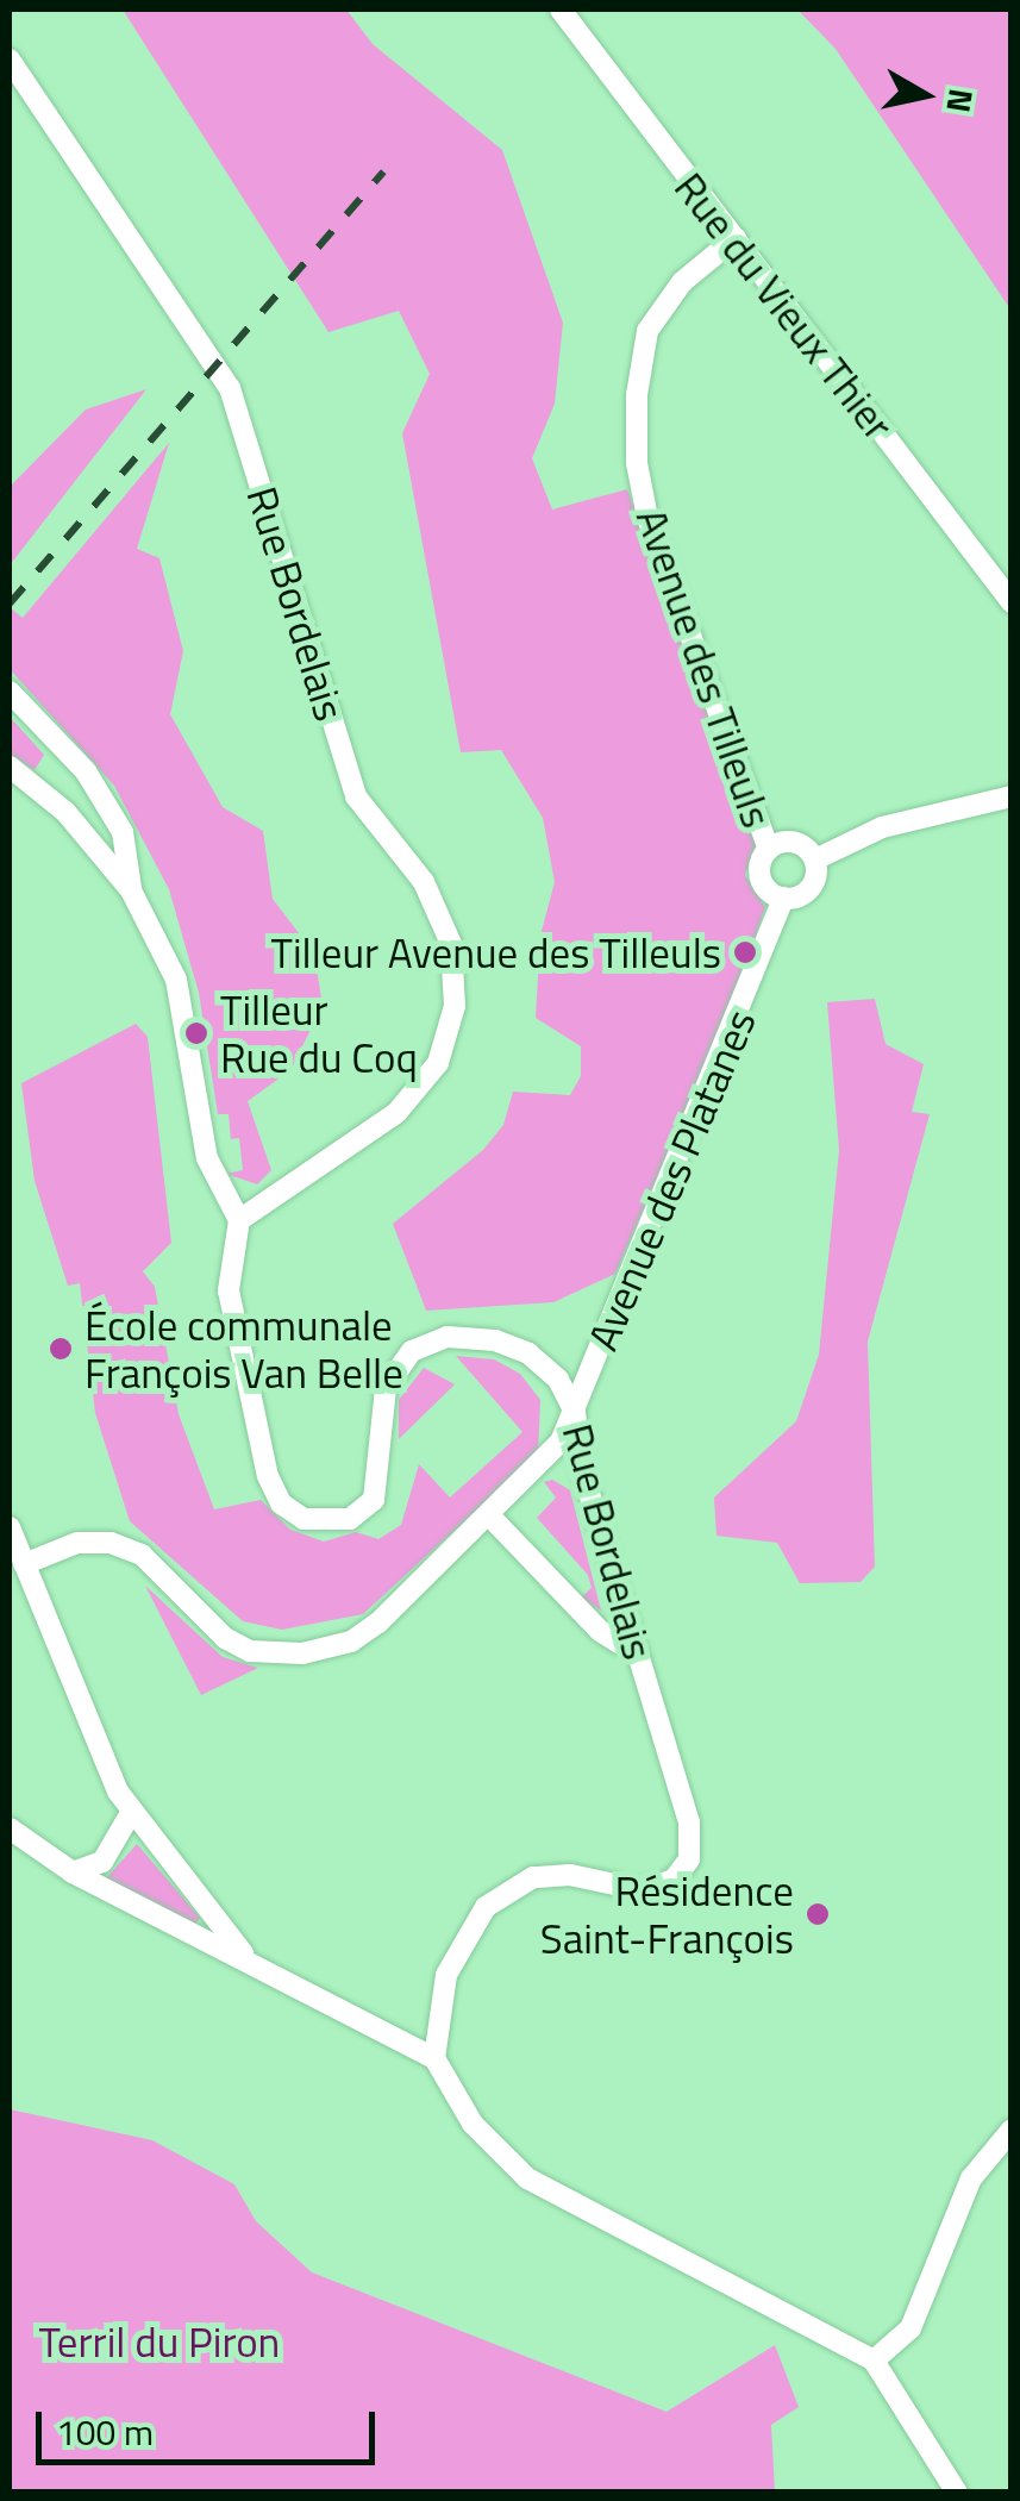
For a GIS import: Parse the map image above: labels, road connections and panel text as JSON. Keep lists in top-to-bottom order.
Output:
{
  "streets": {
    "street": [
      "Rue du Vieux Thier",
      "Rue Bordelais",
      "Avenue des Tilleuls",
      "Avenue des Platanes"
    ]
  },
  "crossings": [
    ["Rue du Vieux Thier", "Avenue des Tilleuls"],
    ["Rue Bordelais", "Avenue des Platanes"],
    ["Avenue des Tilleuls", "Avenue des Platanes"]
  ],
  "parks": ["Terril du Piron"],
  "places": [
    "Tilleur Avenue des Tilleuls",
    "Tilleur Rue du Coq",
    "École communale François Van Belle",
    "Résidence Saint-François"
  ],
  "scale_bar": "100 m",
  "north": "right"
}
